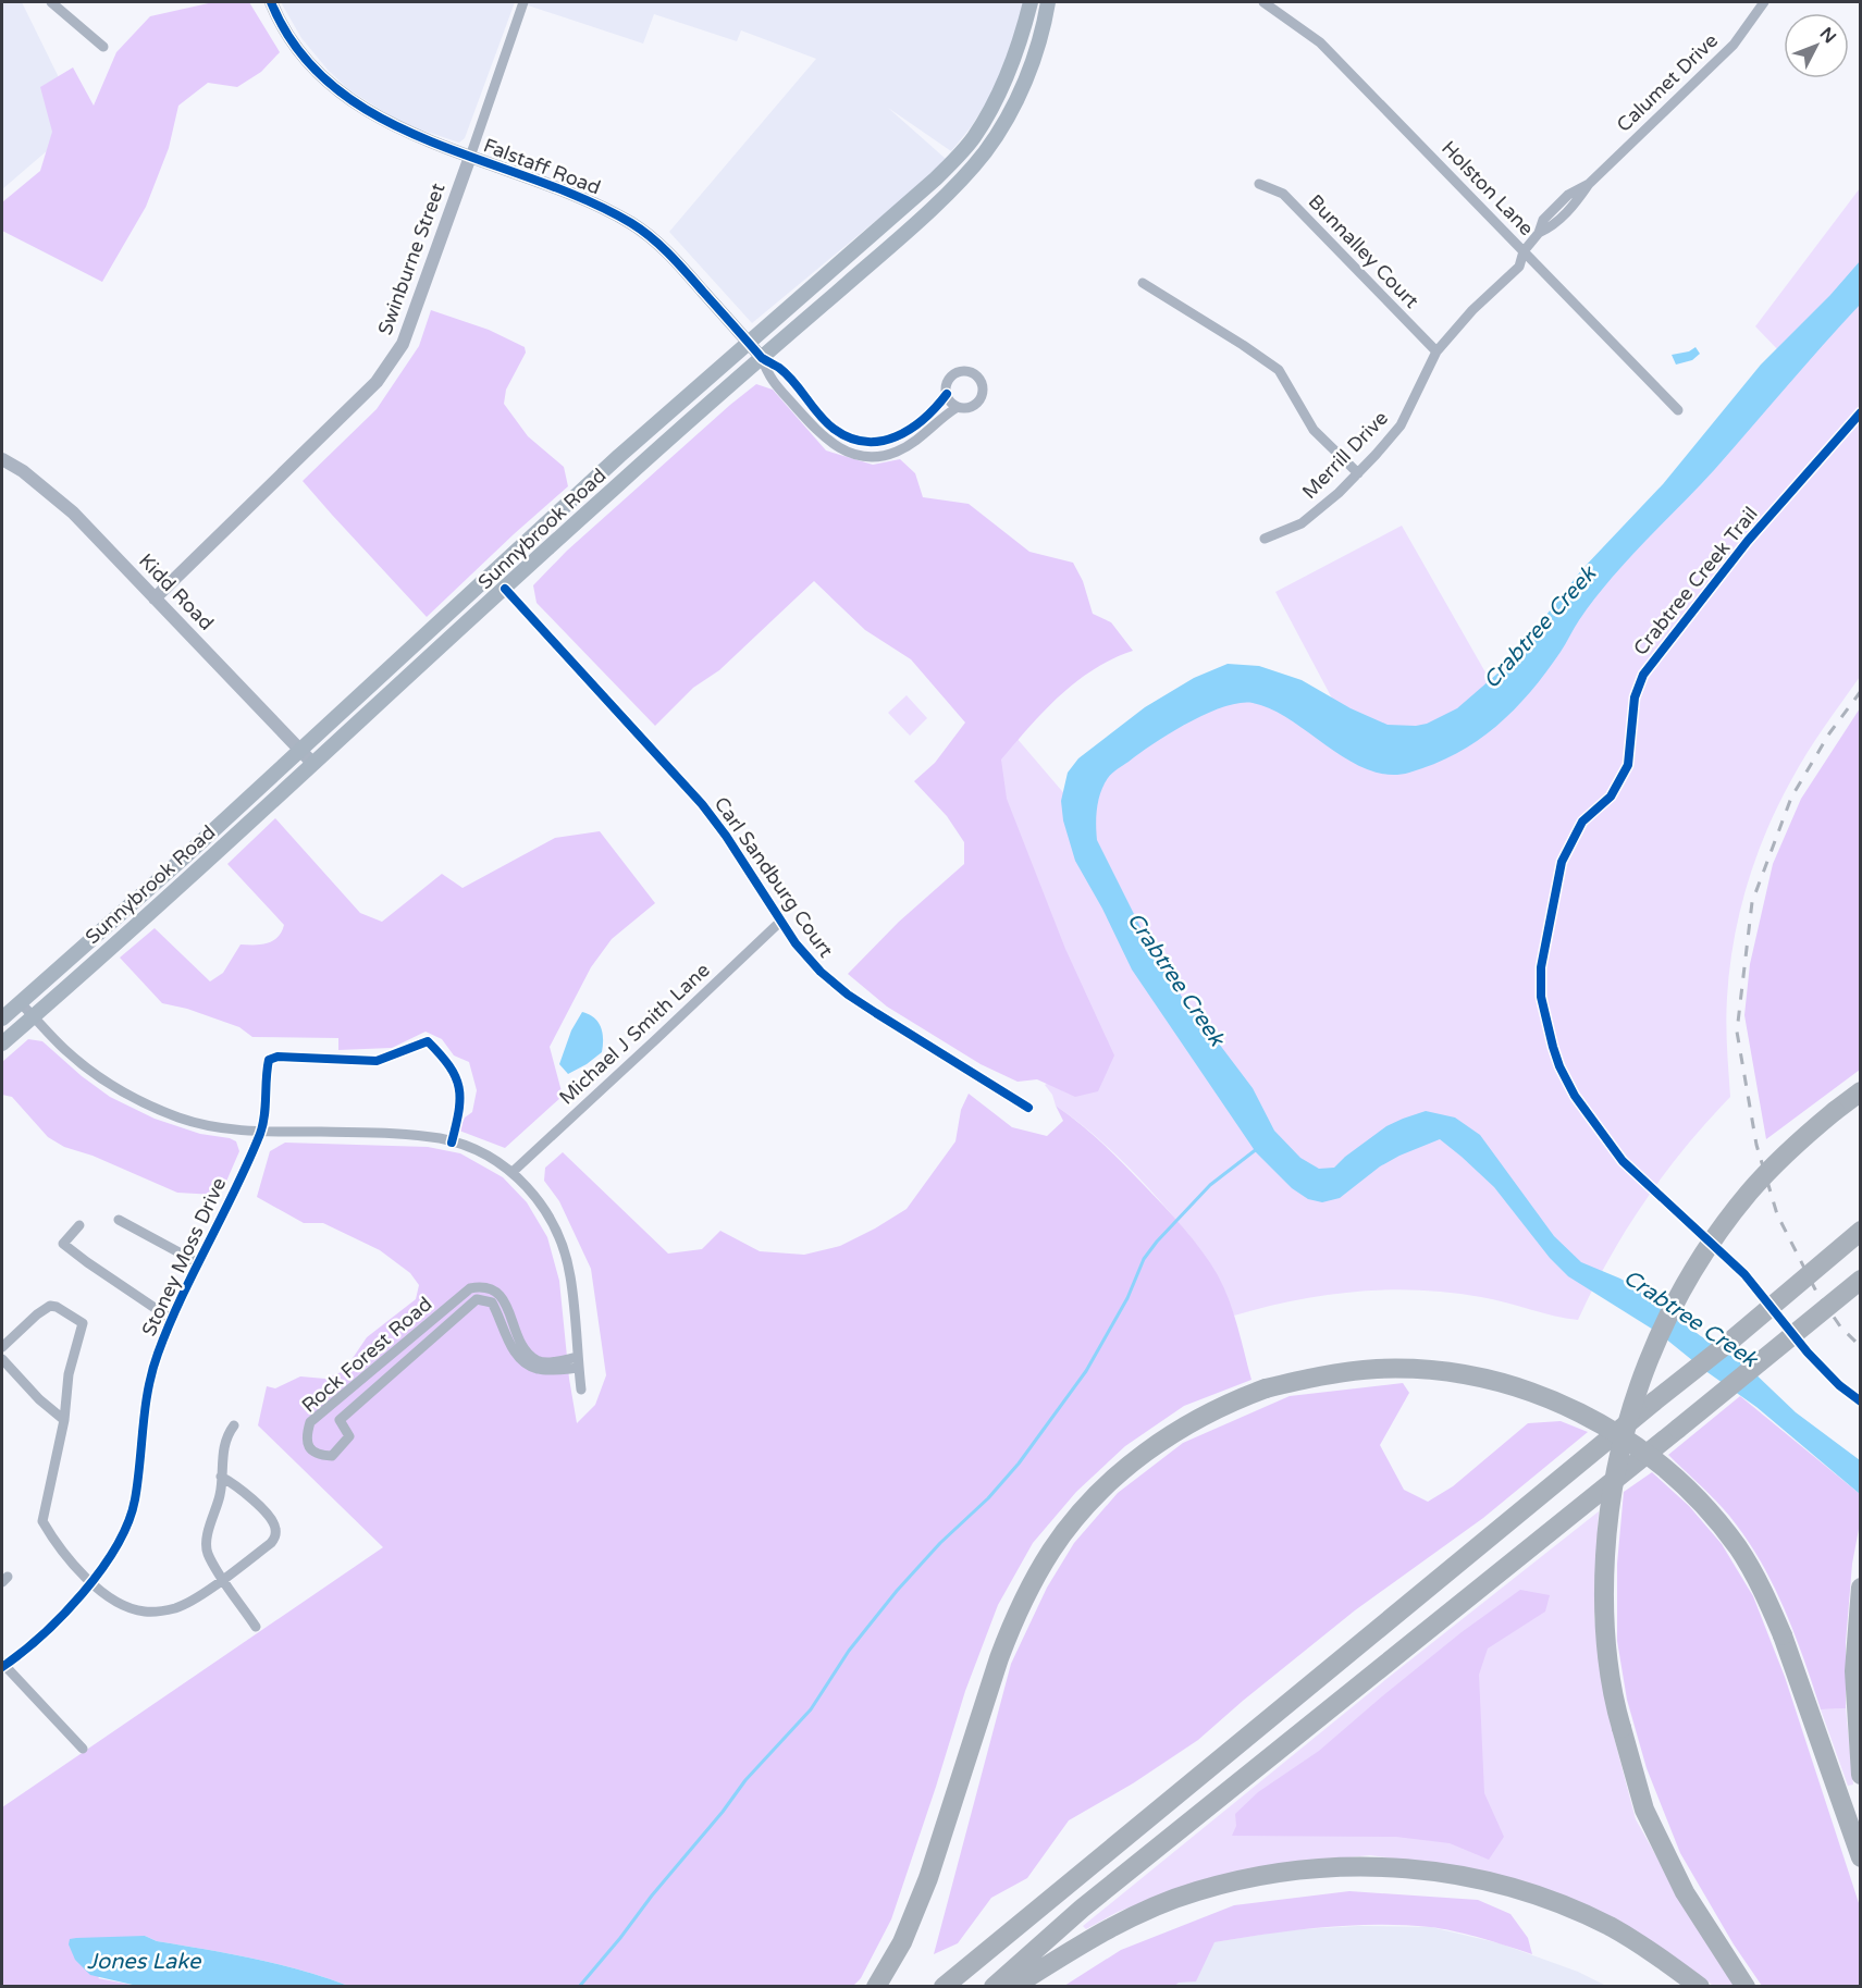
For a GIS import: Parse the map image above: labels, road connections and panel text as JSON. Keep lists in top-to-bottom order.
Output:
{
  "streets": {
    "main road": ["Sunnybrook Road"],
    "street": [
      "Calumet Drive",
      "Falstaff Road",
      "Holston Lane",
      "Bunnalley Court",
      "Swinburne Street",
      "Merrill Drive",
      "Kidd Road",
      "Carl Sandburg Court",
      "Michael J Smith Lane",
      "Stoney Moss Drive",
      "Rock Forest Road"
    ],
    "cycle path": ["Crabtree Creek Trail"]
  },
  "crossings": [
    ["Calumet Drive", "Holston Lane"],
    ["Calumet Drive", "Merrill Drive"],
    ["Falstaff Road", "Swinburne Street"],
    ["Falstaff Road", "Sunnybrook Road"],
    ["Holston Lane", "Merrill Drive"],
    ["Bunnalley Court", "Merrill Drive"],
    ["Swinburne Street", "Kidd Road"],
    ["Sunnybrook Road", "Kidd Road"],
    ["Sunnybrook Road", "Carl Sandburg Court"],
    ["Carl Sandburg Court", "Michael J Smith Lane"]
  ],
  "water": ["Crabtree Creek", "Jones Lake"],
  "north": "top right"
}
